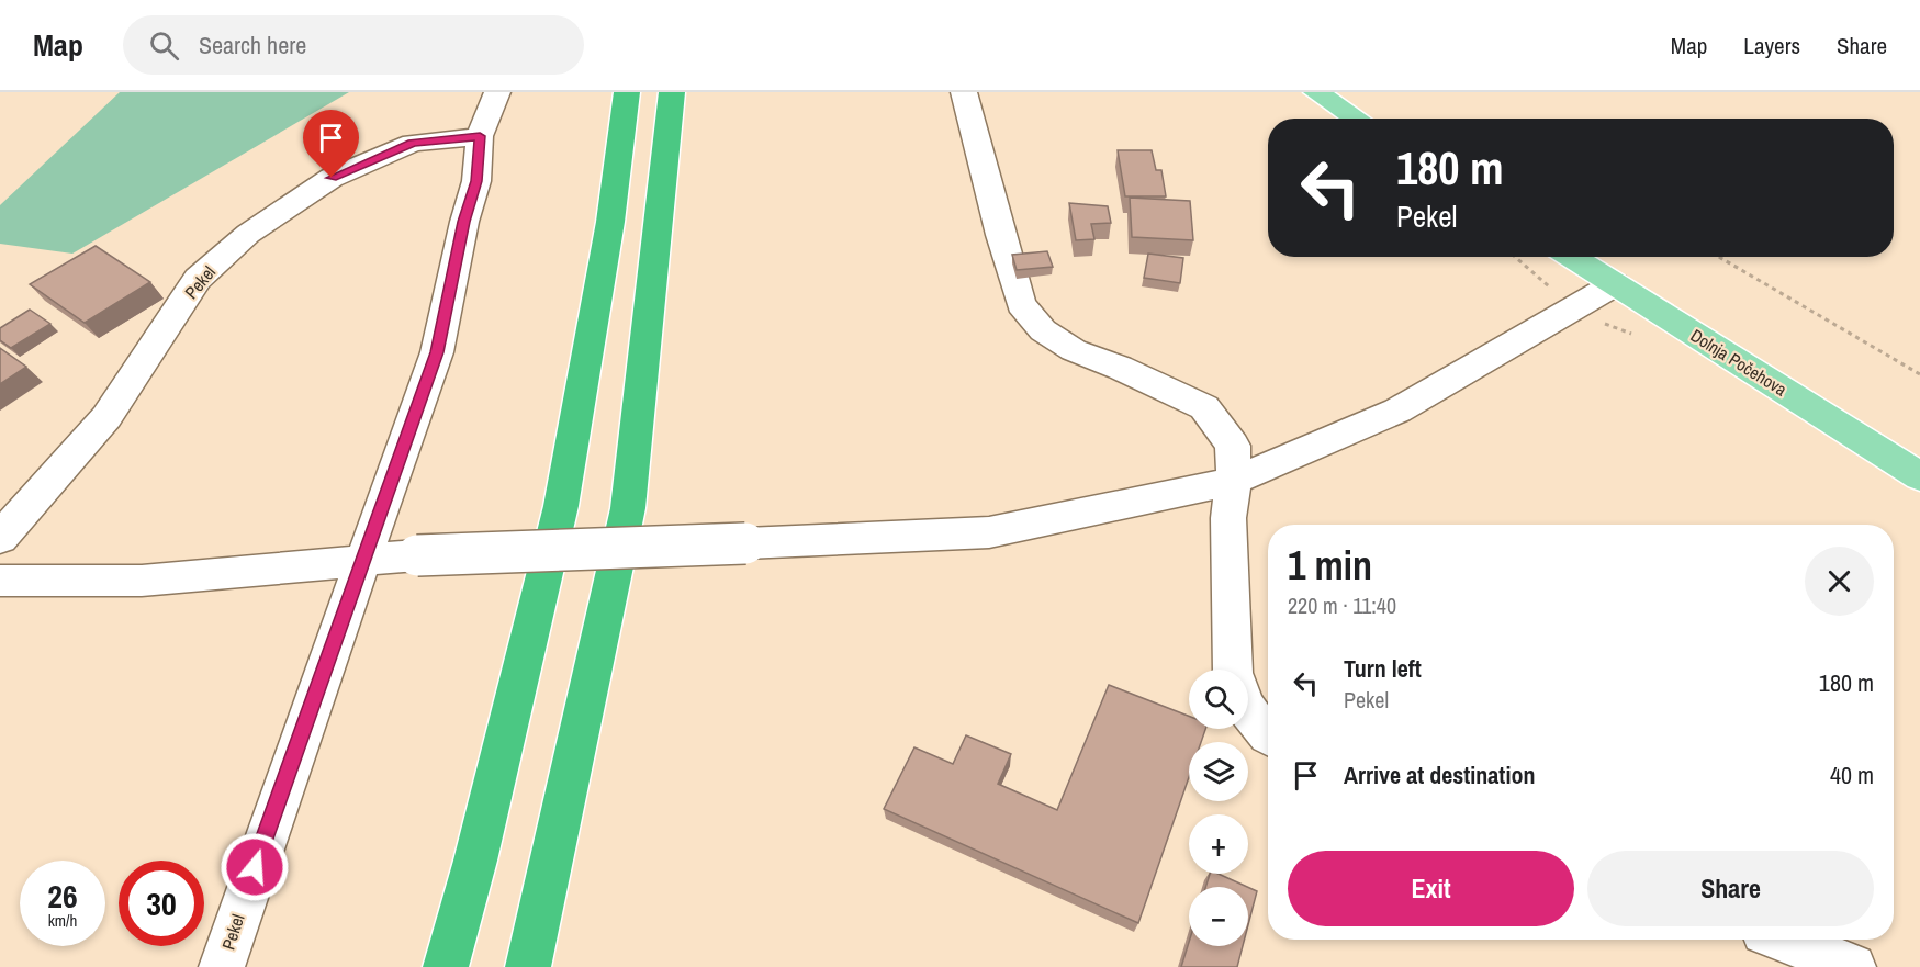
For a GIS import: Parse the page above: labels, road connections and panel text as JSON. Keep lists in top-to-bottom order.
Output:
{
  "streets": {
    "main road": ["Dolnja Počehova"],
    "street": ["Pekel"]
  },
  "page": {
    "header": "Map",
    "search": "Search here",
    "nav": ["Map", "Layers", "Share"],
    "turn": ["180 m", "Pekel"],
    "heading": ["1 min", "220 m · 11:40"],
    "list": [
      {
        "name": "Turn left",
        "note": "Pekel",
        "value": "180 m"
      },
      {
        "name": "Arrive at destination",
        "value": "40 m"
      }
    ],
    "map_buttons": ["+", "−"],
    "buttons": ["Exit", "Share"],
    "speed": "26 km/h",
    "limit": "30"
  }
}
